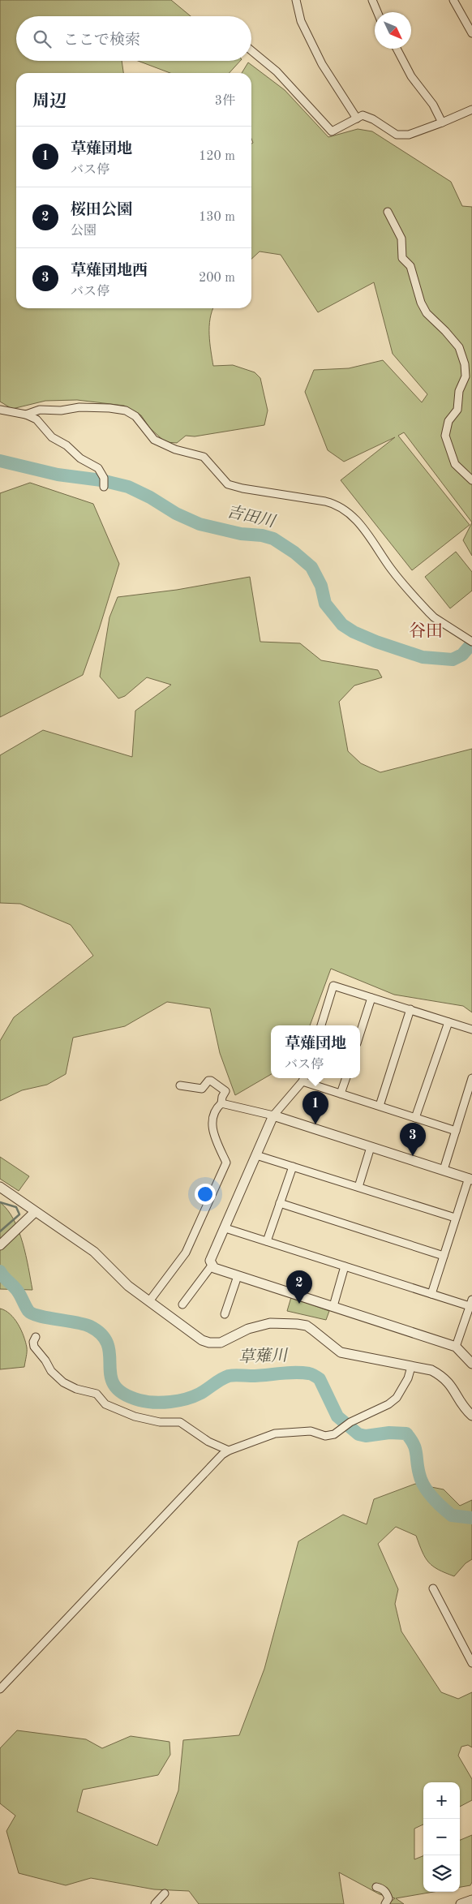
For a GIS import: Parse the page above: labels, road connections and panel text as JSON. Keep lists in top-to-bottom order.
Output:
{
  "districts": ["谷田"],
  "water": ["吉田川", "草薙川"],
  "north": "bottom right",
  "page": {
    "search": "ここで検索",
    "heading": ["周辺", "3件"],
    "list": [
      {
        "mark": "1",
        "name": "草薙団地",
        "note": "バス停",
        "value": "120 m"
      },
      {
        "mark": "2",
        "name": "桜田公園",
        "note": "公園",
        "value": "130 m"
      },
      {
        "mark": "3",
        "name": "草薙団地西",
        "note": "バス停",
        "value": "200 m"
      }
    ],
    "popup": ["草薙団地", "バス停"],
    "pins": ["1", "3", "2"],
    "map_buttons": ["+", "−"]
  }
}
